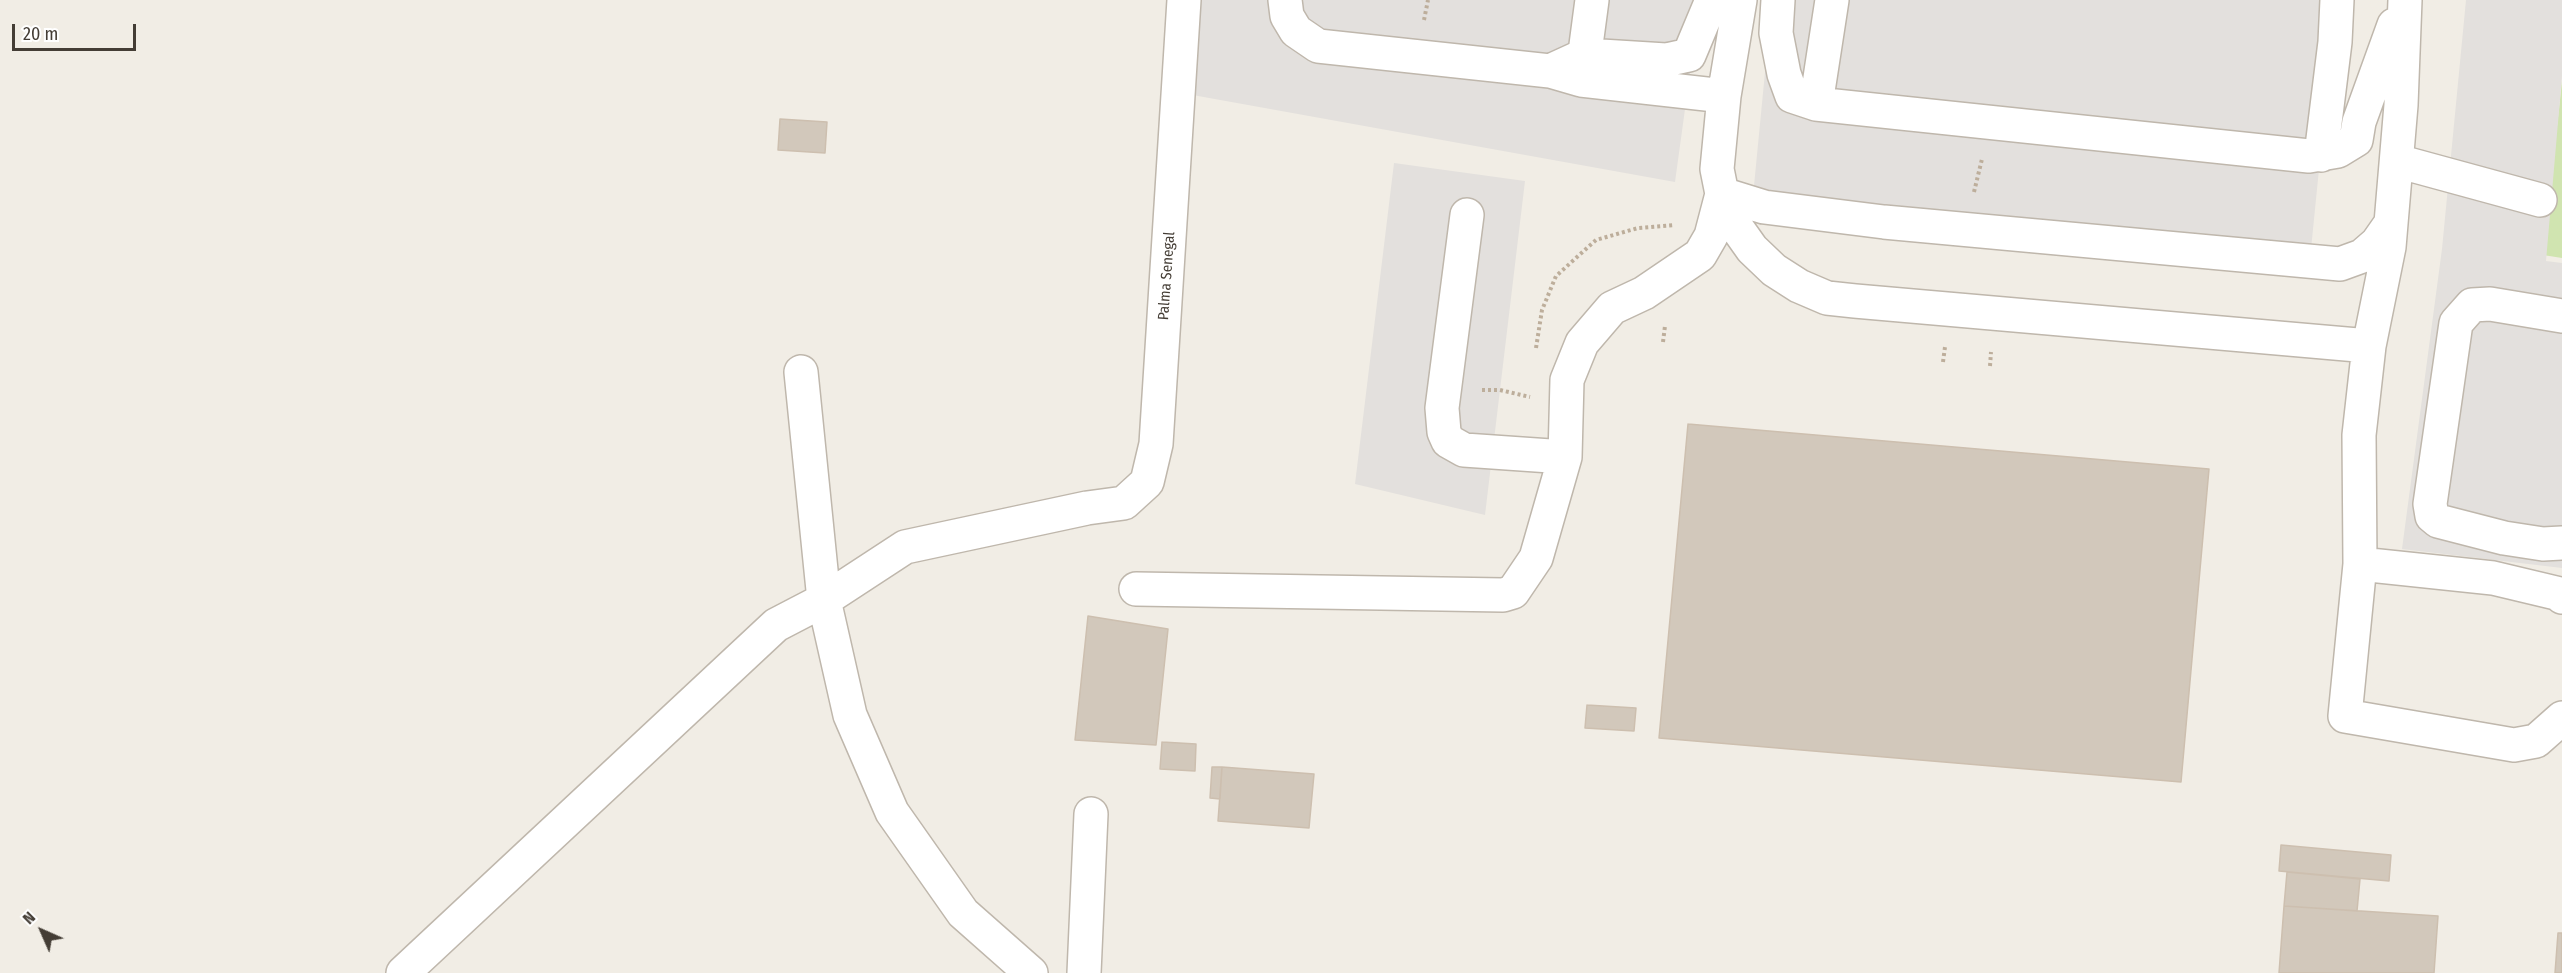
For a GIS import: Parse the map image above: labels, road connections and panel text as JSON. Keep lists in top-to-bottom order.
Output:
{
  "streets": {
    "street": ["Palma Senegal"]
  },
  "scale_bar": "20 m",
  "north": "top left"
}
